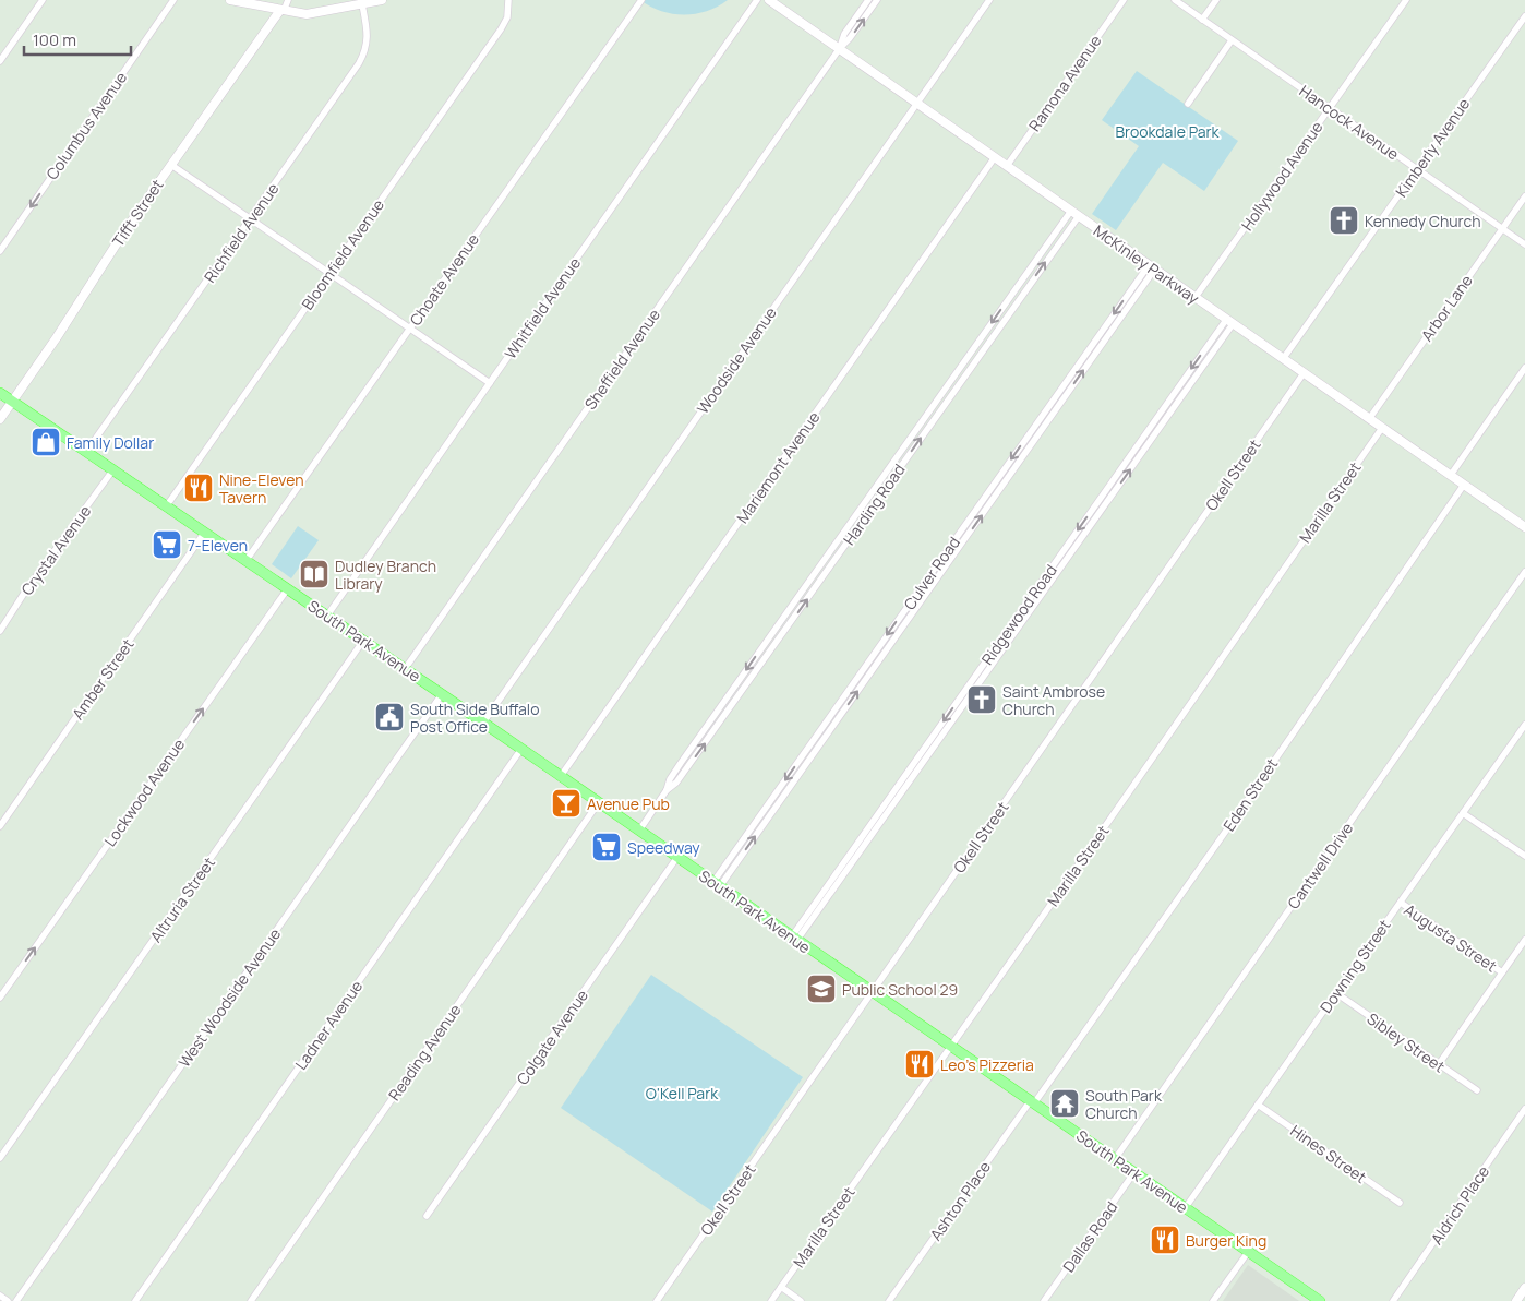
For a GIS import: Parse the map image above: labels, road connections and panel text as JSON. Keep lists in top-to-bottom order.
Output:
{
  "streets": {
    "main road": ["South Park Avenue"],
    "street": [
      "Ramona Avenue",
      "Hancock Avenue",
      "Columbus Avenue",
      "Kimberly Avenue",
      "Hollywood Avenue",
      "Tifft Street",
      "Richfield Avenue",
      "Bloomfield Avenue",
      "McKinley Parkway",
      "Choate Avenue",
      "Whitfield Avenue",
      "Arbor Lane",
      "Sheffield Avenue",
      "Woodside Avenue",
      "Mariemont Avenue",
      "Okell Street",
      "Marilla Street",
      "Harding Road",
      "Crystal Avenue",
      "Culver Road",
      "Ridgewood Road",
      "Amber Street",
      "Lockwood Avenue",
      "Eden Street",
      "Cantwell Drive",
      "Altruria Street",
      "Augusta Street",
      "Downing Street",
      "West Woodside Avenue",
      "Ladner Avenue",
      "Colgate Avenue",
      "Sibley Street",
      "Reading Avenue",
      "Hines Street",
      "Ashton Place",
      "Aldrich Place",
      "Dallas Road"
    ]
  },
  "crossings": [
    ["Ramona Avenue", "McKinley Parkway"],
    ["Hancock Avenue", "Kimberly Avenue"],
    ["Hancock Avenue", "Hollywood Avenue"],
    ["Hancock Avenue", "Arbor Lane"],
    ["Kimberly Avenue", "McKinley Parkway"],
    ["Hollywood Avenue", "McKinley Parkway"],
    ["Tifft Street", "South Park Avenue"],
    ["Richfield Avenue", "South Park Avenue"],
    ["Bloomfield Avenue", "South Park Avenue"],
    ["McKinley Parkway", "Arbor Lane"],
    ["McKinley Parkway", "Sheffield Avenue"],
    ["McKinley Parkway", "Woodside Avenue"],
    ["McKinley Parkway", "Mariemont Avenue"],
    ["McKinley Parkway", "Okell Street"],
    ["McKinley Parkway", "Marilla Street"],
    ["McKinley Parkway", "Harding Road"],
    ["McKinley Parkway", "Culver Road"],
    ["McKinley Parkway", "Ridgewood Road"],
    ["McKinley Parkway", "Eden Street"],
    ["Choate Avenue", "South Park Avenue"],
    ["Whitfield Avenue", "South Park Avenue"],
    ["Sheffield Avenue", "South Park Avenue"],
    ["Woodside Avenue", "South Park Avenue"],
    ["Mariemont Avenue", "South Park Avenue"],
    ["Okell Street", "South Park Avenue"],
    ["Marilla Street", "South Park Avenue"],
    ["Harding Road", "South Park Avenue"],
    ["Crystal Avenue", "South Park Avenue"],
    ["Culver Road", "South Park Avenue"],
    ["Ridgewood Road", "South Park Avenue"],
    ["South Park Avenue", "Amber Street"],
    ["South Park Avenue", "Lockwood Avenue"],
    ["South Park Avenue", "Eden Street"],
    ["South Park Avenue", "Cantwell Drive"],
    ["South Park Avenue", "Altruria Street"],
    ["South Park Avenue", "Downing Street"],
    ["South Park Avenue", "West Woodside Avenue"],
    ["South Park Avenue", "Ladner Avenue"],
    ["South Park Avenue", "Colgate Avenue"],
    ["South Park Avenue", "Reading Avenue"],
    ["South Park Avenue", "Ashton Place"],
    ["South Park Avenue", "Dallas Road"],
    ["Eden Street", "Ashton Place"],
    ["Augusta Street", "Downing Street"],
    ["Downing Street", "Sibley Street"],
    ["Downing Street", "Hines Street"]
  ],
  "one_way": ["Columbus Avenue", "Lockwood Avenue"],
  "parks": ["Brookdale Park", "O'Kell Park"],
  "places": {
    "church": ["Kennedy Church", "Saint Ambrose Church"],
    "shop": ["Family Dollar"],
    "restaurant": ["Nine-Eleven Tavern", "Leo's Pizzeria", "Burger King"],
    "supermarket": ["7-Eleven", "Speedway"],
    "library": ["Dudley Branch Library"],
    "public building": ["South Side Buffalo Post Office"],
    "bar": ["Avenue Pub"],
    "school or university": ["Public School 29"],
    "temple": ["South Park Church"]
  },
  "scale_bar": "100 m"
}
